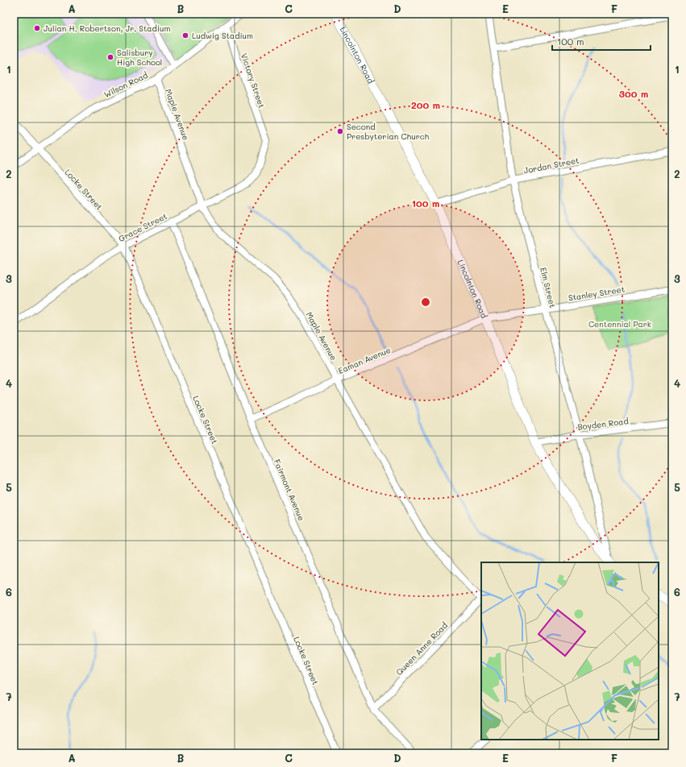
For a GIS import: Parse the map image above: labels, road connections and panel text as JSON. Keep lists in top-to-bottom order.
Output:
{
  "streets": {
    "street": [
      "Lincolnton Road",
      "Victory Street",
      "Wilson Road",
      "Maple Avenue",
      "Jordan Street",
      "Locke Street",
      "Grace Street",
      "Elm Street",
      "Stanley Street",
      "Eaman Avenue",
      "Boyden Road",
      "Fairmont Avenue",
      "Queen Anne Road"
    ]
  },
  "crossings": [
    ["Lincolnton Road", "Jordan Street"],
    ["Lincolnton Road", "Elm Street"],
    ["Lincolnton Road", "Stanley Street"],
    ["Lincolnton Road", "Eaman Avenue"],
    ["Lincolnton Road", "Boyden Road"],
    ["Victory Street", "Wilson Road"],
    ["Victory Street", "Grace Street"],
    ["Wilson Road", "Maple Avenue"],
    ["Wilson Road", "Locke Street"],
    ["Maple Avenue", "Grace Street"],
    ["Maple Avenue", "Eaman Avenue"],
    ["Maple Avenue", "Queen Anne Road"],
    ["Jordan Street", "Elm Street"],
    ["Locke Street", "Grace Street"],
    ["Grace Street", "Fairmont Avenue"],
    ["Elm Street", "Stanley Street"],
    ["Elm Street", "Boyden Road"],
    ["Stanley Street", "Eaman Avenue"],
    ["Eaman Avenue", "Fairmont Avenue"],
    ["Fairmont Avenue", "Queen Anne Road"]
  ],
  "parks": ["Centennial Park"],
  "places": [
    "Julian H. Robertson, Jr. Stadium",
    "Ludwig Stadium",
    "Salisbury High School",
    "Second Presbyterian Church"
  ],
  "scale_bar": "100 m",
  "grid": {
    "columns": [
      "A",
      "B",
      "C",
      "D",
      "E",
      "F"
    ],
    "rows": [
      "1",
      "2",
      "3",
      "4",
      "5",
      "6",
      "7"
    ]
  },
  "rings": ["300 m", "200 m", "100 m"]
}
